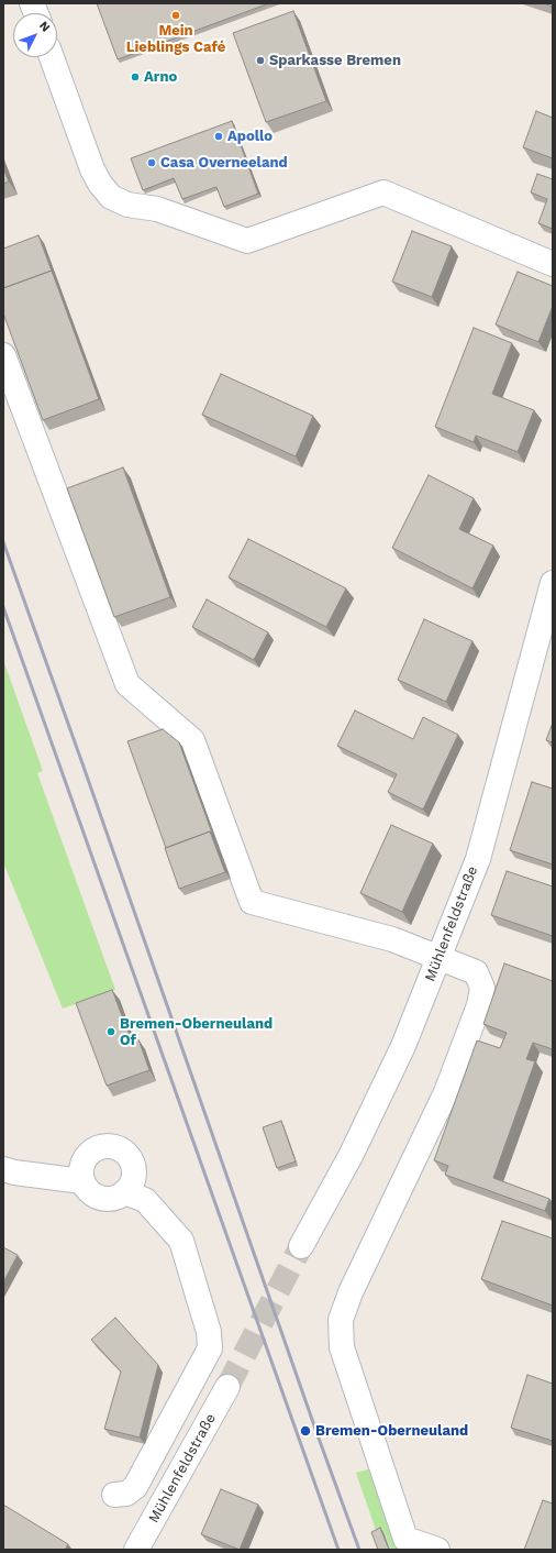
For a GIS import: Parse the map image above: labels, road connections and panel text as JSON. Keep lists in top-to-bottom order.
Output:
{
  "streets": {
    "street": ["Mühlenfeldstraße"]
  },
  "places": [
    "Mein Lieblings Café",
    "Sparkasse Bremen",
    "Arno",
    "Apollo",
    "Casa Overneeland",
    "Bremen-Oberneuland Of",
    "Bremen-Oberneuland"
  ],
  "north": "top right"
}
